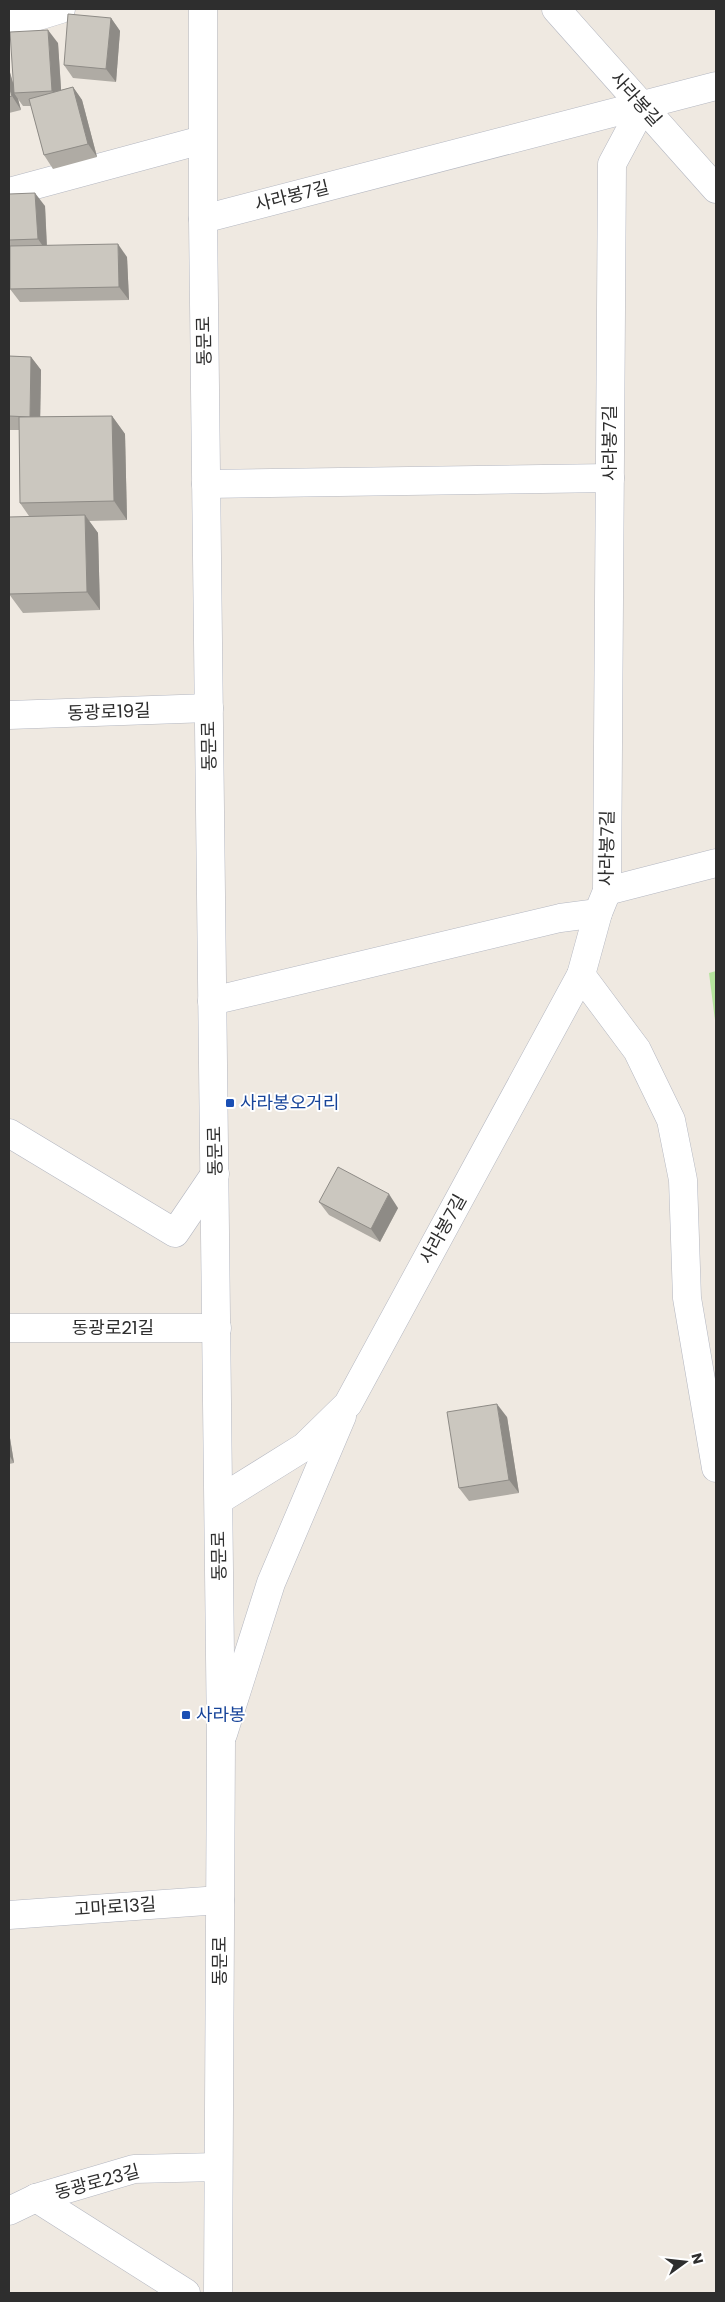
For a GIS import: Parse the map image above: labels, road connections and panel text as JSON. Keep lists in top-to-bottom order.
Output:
{
  "streets": {
    "street": [
      "사라봉길",
      "사라봉7길",
      "동문로",
      "동광로19길",
      "동광로21길",
      "고마로13길",
      "동광로23길"
    ]
  },
  "crossings": [
    ["사라봉길", "사라봉7길"],
    ["사라봉7길", "동문로"],
    ["동문로", "동광로19길"],
    ["동문로", "동광로21길"],
    ["동문로", "고마로13길"],
    ["동문로", "동광로23길"]
  ],
  "places": {
    "transit": ["사라봉오거리", "사라봉"]
  },
  "north": "right"
}
